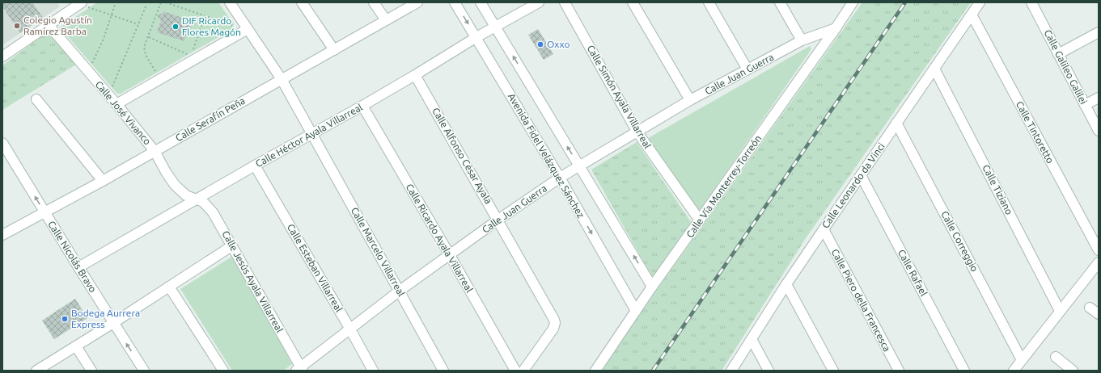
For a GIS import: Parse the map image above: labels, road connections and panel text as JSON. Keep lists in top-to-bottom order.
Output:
{
  "streets": {
    "street": [
      "Calle Galileo Galilei",
      "Calle Juan Guerra",
      "Calle Simón Ayala Villarreal",
      "Calle José Vivanco",
      "Calle Serafín Peña",
      "Calle Tintoretto",
      "Calle Héctor Ayala Villarreal",
      "Calle Alfonso César Ayala",
      "Avenida Fidel Velázquez Sánchez",
      "Calle Leonardo da Vinci",
      "Calle Vía Monterrey-Torreón",
      "Calle Tiziano",
      "Calle Ricardo Ayala Villarreal",
      "Calle Correggio",
      "Calle Marcelo Villarreal",
      "Calle Nicolás Bravo",
      "Calle Esteban Villarreal",
      "Calle Rafael",
      "Calle Jesús Ayala Villarreal",
      "Calle Piero della Francesca"
    ]
  },
  "crossings": [
    ["Calle Juan Guerra", "Calle Simón Ayala Villarreal"],
    ["Calle Juan Guerra", "Calle Alfonso César Ayala"],
    ["Calle Juan Guerra", "Avenida Fidel Velázquez Sánchez"],
    ["Calle Juan Guerra", "Calle Vía Monterrey-Torreón"],
    ["Calle Juan Guerra", "Calle Ricardo Ayala Villarreal"],
    ["Calle Juan Guerra", "Calle Marcelo Villarreal"],
    ["Calle Juan Guerra", "Calle Esteban Villarreal"],
    ["Calle Juan Guerra", "Calle Jesús Ayala Villarreal"],
    ["Calle Simón Ayala Villarreal", "Calle Vía Monterrey-Torreón"],
    ["Calle José Vivanco", "Calle Serafín Peña"],
    ["Calle José Vivanco", "Calle Héctor Ayala Villarreal"],
    ["Calle José Vivanco", "Calle Jesús Ayala Villarreal"],
    ["Calle Serafín Peña", "Calle Marcelo Villarreal"],
    ["Calle Serafín Peña", "Calle Nicolás Bravo"],
    ["Calle Tintoretto", "Calle Leonardo da Vinci"],
    ["Calle Héctor Ayala Villarreal", "Calle Alfonso César Ayala"],
    ["Calle Héctor Ayala Villarreal", "Avenida Fidel Velázquez Sánchez"],
    ["Calle Héctor Ayala Villarreal", "Calle Ricardo Ayala Villarreal"],
    ["Calle Héctor Ayala Villarreal", "Calle Marcelo Villarreal"],
    ["Calle Héctor Ayala Villarreal", "Calle Nicolás Bravo"],
    ["Calle Héctor Ayala Villarreal", "Calle Esteban Villarreal"],
    ["Calle Héctor Ayala Villarreal", "Calle Jesús Ayala Villarreal"],
    ["Avenida Fidel Velázquez Sánchez", "Calle Vía Monterrey-Torreón"],
    ["Calle Leonardo da Vinci", "Calle Tiziano"],
    ["Calle Leonardo da Vinci", "Calle Correggio"],
    ["Calle Leonardo da Vinci", "Calle Rafael"],
    ["Calle Leonardo da Vinci", "Calle Piero della Francesca"]
  ],
  "places": [
    "Colegio Agustín Ramírez Barba",
    "DIF Ricardo Flores Magón",
    "Oxxo",
    "Bodega Aurrera Express"
  ]
}
